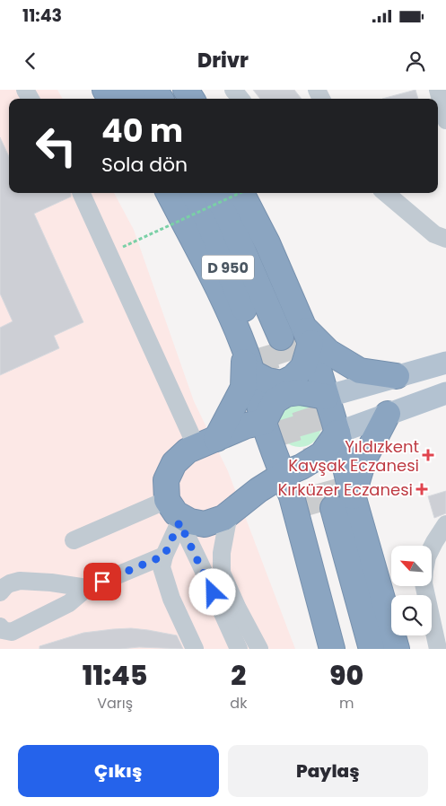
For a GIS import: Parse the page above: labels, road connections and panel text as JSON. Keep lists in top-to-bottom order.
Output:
{
  "streets": {
    "highway": ["D 950"]
  },
  "places": {
    "health": ["Yıldızkent Kavşak Eczanesi", "Kırküzer Eczanesi"]
  },
  "north": "top left",
  "page": {
    "status": "11:43",
    "header": "Drivr",
    "turn": ["40 m", "Sola dön"],
    "eta": [
      "11:45",
      "Varış",
      "2",
      "dk",
      "90",
      "m"
    ],
    "buttons": ["Çıkış", "Paylaş"]
  }
}
